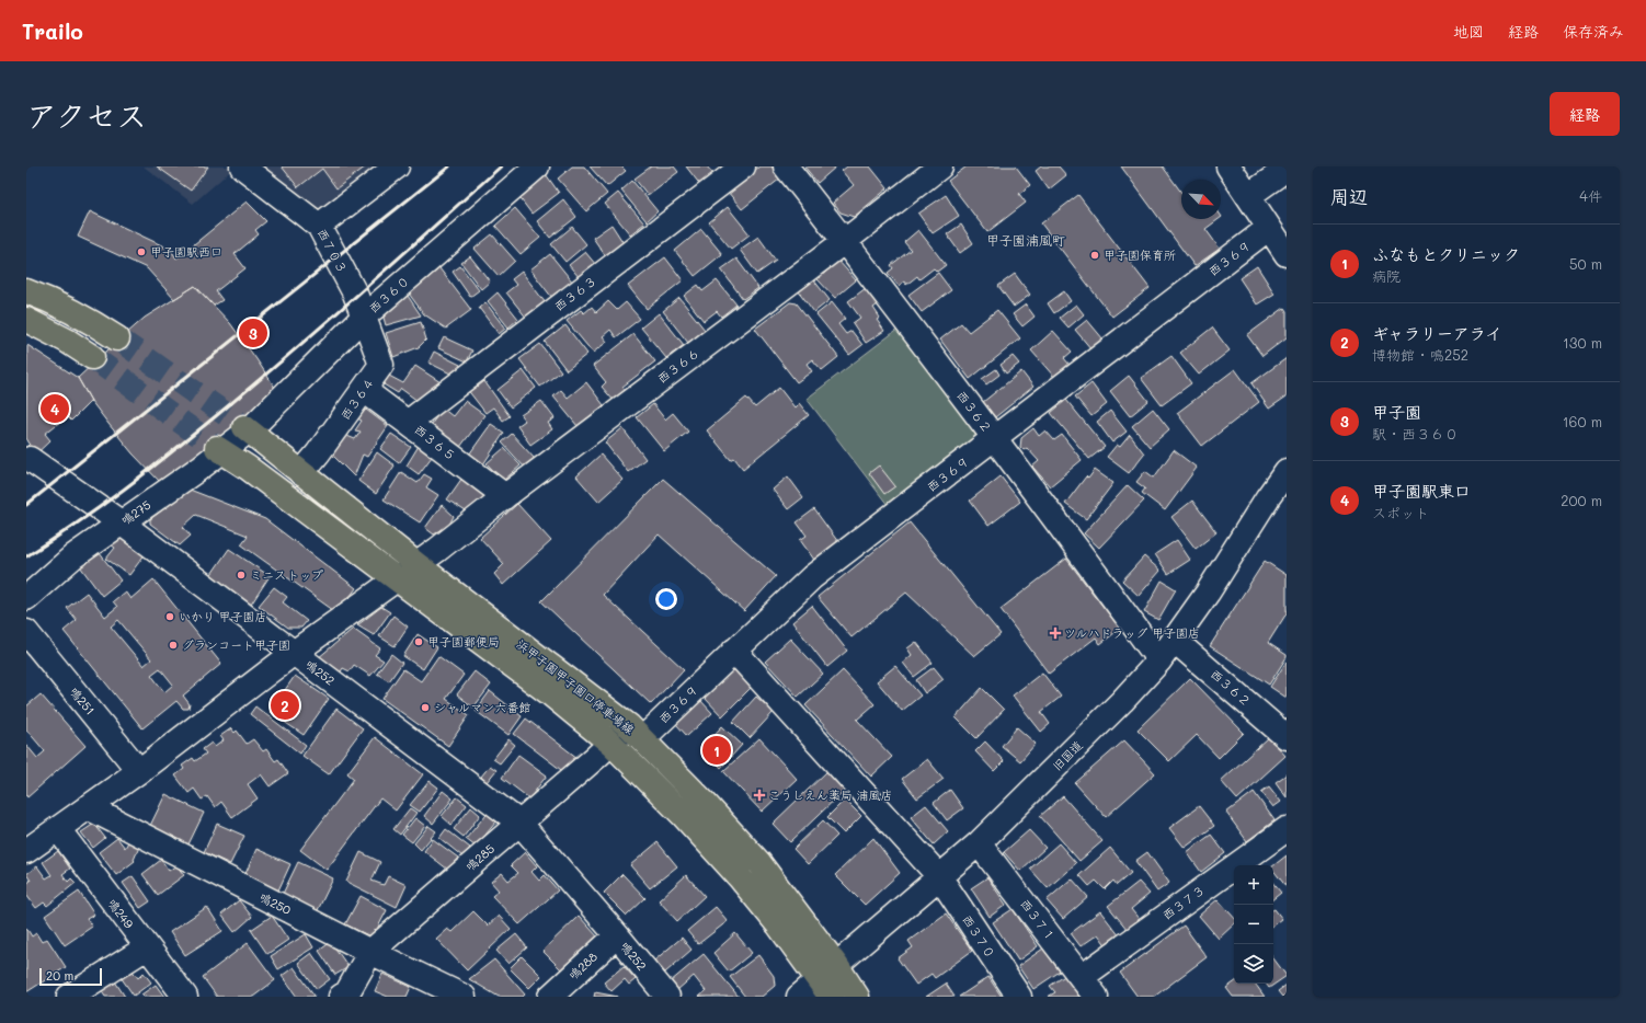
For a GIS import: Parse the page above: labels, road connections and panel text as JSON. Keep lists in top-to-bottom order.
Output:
{
  "streets": {
    "main road": ["浜甲子園甲子園口停車場線"],
    "street": [
      "西７０３",
      "西３６９",
      "西３６３",
      "西３６０",
      "西３６６",
      "西３６４",
      "西３６２",
      "西３６５",
      "鳴275",
      "鳴252",
      "鳴251",
      "旧国道",
      "鳴285",
      "西３７３",
      "鳴250",
      "鳴249",
      "西３７１",
      "西３７０",
      "鳴288"
    ]
  },
  "crossings": [
    ["西７０３", "西３６０"],
    ["西７０３", "西３６４"],
    ["西３６９", "西３６２"],
    ["西３６９", "浜甲子園甲子園口停車場線"],
    ["西３６９", "鳴285"],
    ["西３６９", "西３７０"],
    ["西３６３", "西３６５"],
    ["西３６０", "西３６４"],
    ["西３６０", "鳴275"],
    ["西３６０", "浜甲子園甲子園口停車場線"],
    ["西３６６", "西３６２"],
    ["西３６６", "西３６５"],
    ["西３６６", "鳴252"],
    ["西３６６", "浜甲子園甲子園口停車場線"],
    ["西３６６", "鳴251"],
    ["西３６６", "鳴250"],
    ["西３６６", "鳴249"],
    ["西３６４", "西３６５"],
    ["西３６４", "浜甲子園甲子園口停車場線"],
    ["西３６２", "旧国道"],
    ["鳴275", "鳴252"],
    ["鳴275", "浜甲子園甲子園口停車場線"],
    ["鳴252", "鳴285"],
    ["鳴252", "鳴288"],
    ["浜甲子園甲子園口停車場線", "旧国道"],
    ["浜甲子園甲子園口停車場線", "鳴285"],
    ["旧国道", "西３７１"],
    ["旧国道", "西３７０"],
    ["鳴285", "鳴250"],
    ["西３７３", "西３７１"]
  ],
  "districts": ["甲子園浦風町"],
  "places": {
    "other": [
      "甲子園駅西口",
      "甲子園保育所",
      "ミニストップ",
      "いかり 甲子園店",
      "甲子園郵便局",
      "グランコート甲子園",
      "シャルマン六番館"
    ],
    "health": ["ツルハドラッグ 甲子園店", "こうしえん薬局 浦風店"]
  },
  "scale_bar": "20 m",
  "north": "bottom right",
  "page": {
    "header": "Trailo",
    "nav": ["地図", "経路", "保存済み"],
    "title": "アクセス",
    "buttons": "経路",
    "heading": ["周辺", "4件"],
    "list": [
      {
        "mark": "1",
        "name": "ふなもとクリニック",
        "note": "病院",
        "value": "50 m"
      },
      {
        "mark": "2",
        "name": "ギャラリーアライ",
        "note": "博物館 · 鳴252",
        "value": "130 m"
      },
      {
        "mark": "3",
        "name": "甲子園",
        "note": "駅 · 西３６０",
        "value": "160 m"
      },
      {
        "mark": "4",
        "name": "甲子園駅東口",
        "note": "スポット",
        "value": "200 m"
      }
    ],
    "pins": [
      "3",
      "4",
      "2",
      "1"
    ],
    "map_buttons": ["+", "−"],
    "scale": "20 m"
  }
}
